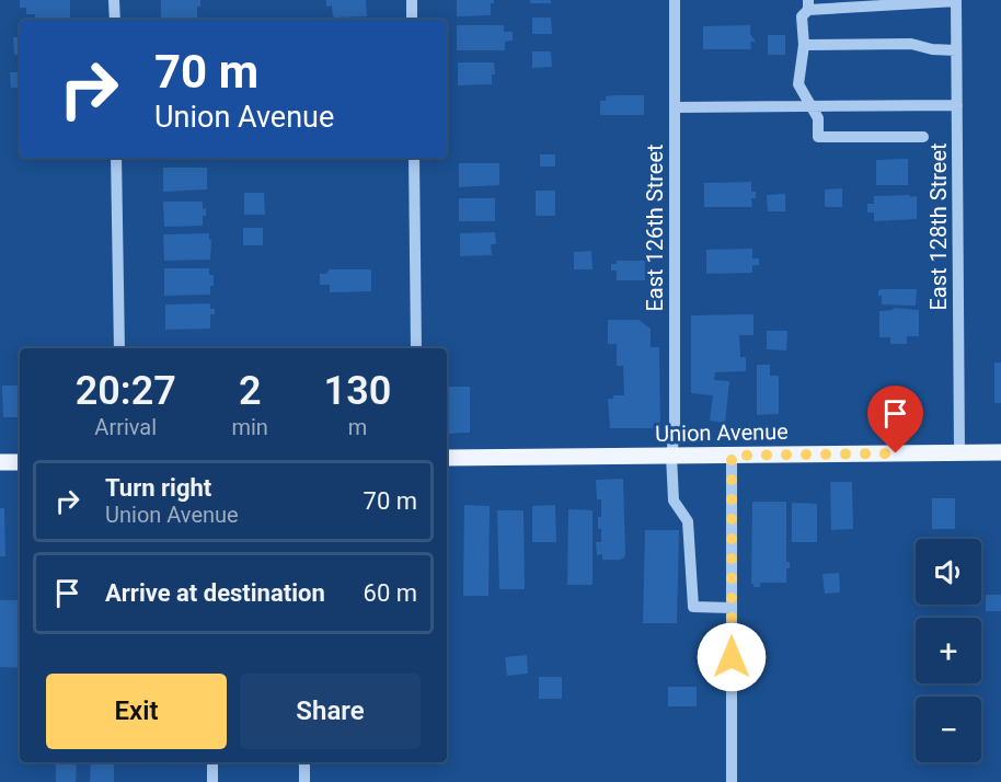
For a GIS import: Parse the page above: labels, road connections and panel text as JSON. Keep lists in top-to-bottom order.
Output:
{
  "streets": {
    "main road": ["Union Avenue"],
    "street": ["East 128th Street", "East 126th Street"]
  },
  "crossings": [
    ["East 128th Street", "Union Avenue"],
    ["East 126th Street", "Union Avenue"]
  ],
  "page": {
    "turn": ["70 m", "Union Avenue"],
    "eta": [
      "20:27",
      "Arrival",
      "2",
      "min",
      "130",
      "m"
    ],
    "list": [
      {
        "name": "Turn right",
        "note": "Union Avenue",
        "value": "70 m"
      },
      {
        "name": "Arrive at destination",
        "value": "60 m"
      }
    ],
    "map_buttons": ["+", "−"],
    "buttons": ["Exit", "Share"]
  }
}
